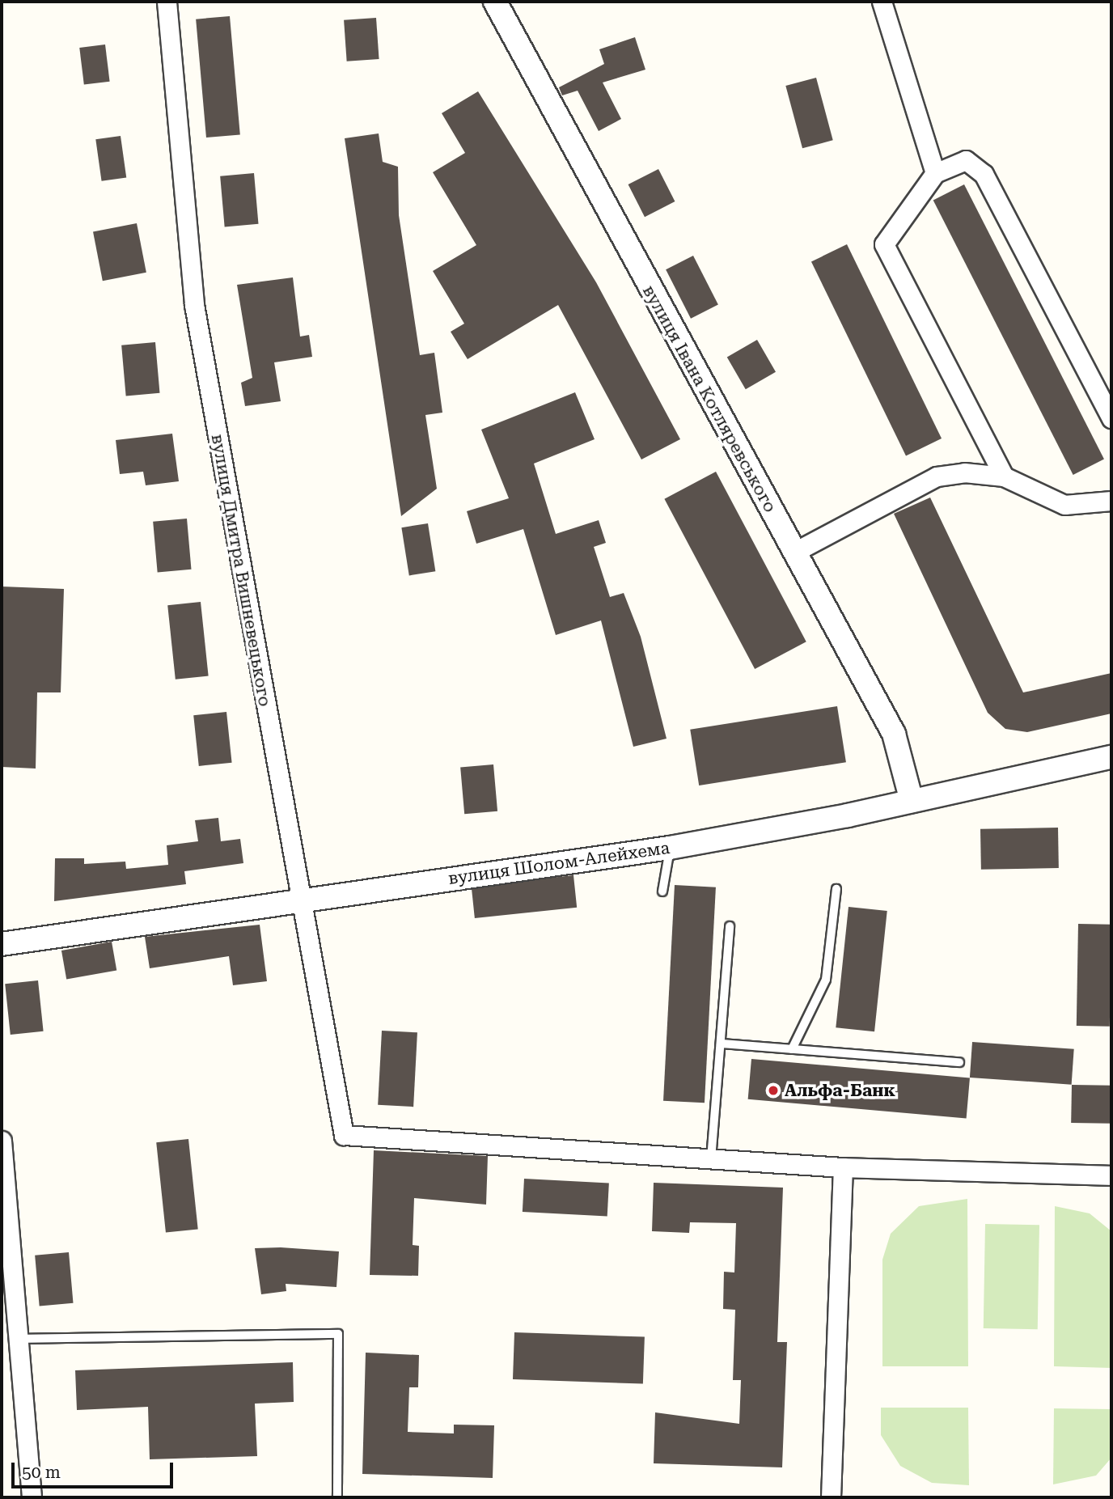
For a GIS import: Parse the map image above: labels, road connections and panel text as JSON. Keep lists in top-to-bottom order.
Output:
{
  "streets": {
    "street": ["вулиця Івана Котляревського", "вулиця Дмитра Вишневецького", "вулиця Шолом-Алейхема"]
  },
  "crossings": [
    ["вулиця Івана Котляревського", "вулиця Шолом-Алейхема"],
    ["вулиця Дмитра Вишневецького", "вулиця Шолом-Алейхема"]
  ],
  "places": ["Альфа-Банк"],
  "scale_bar": "50 m"
}
